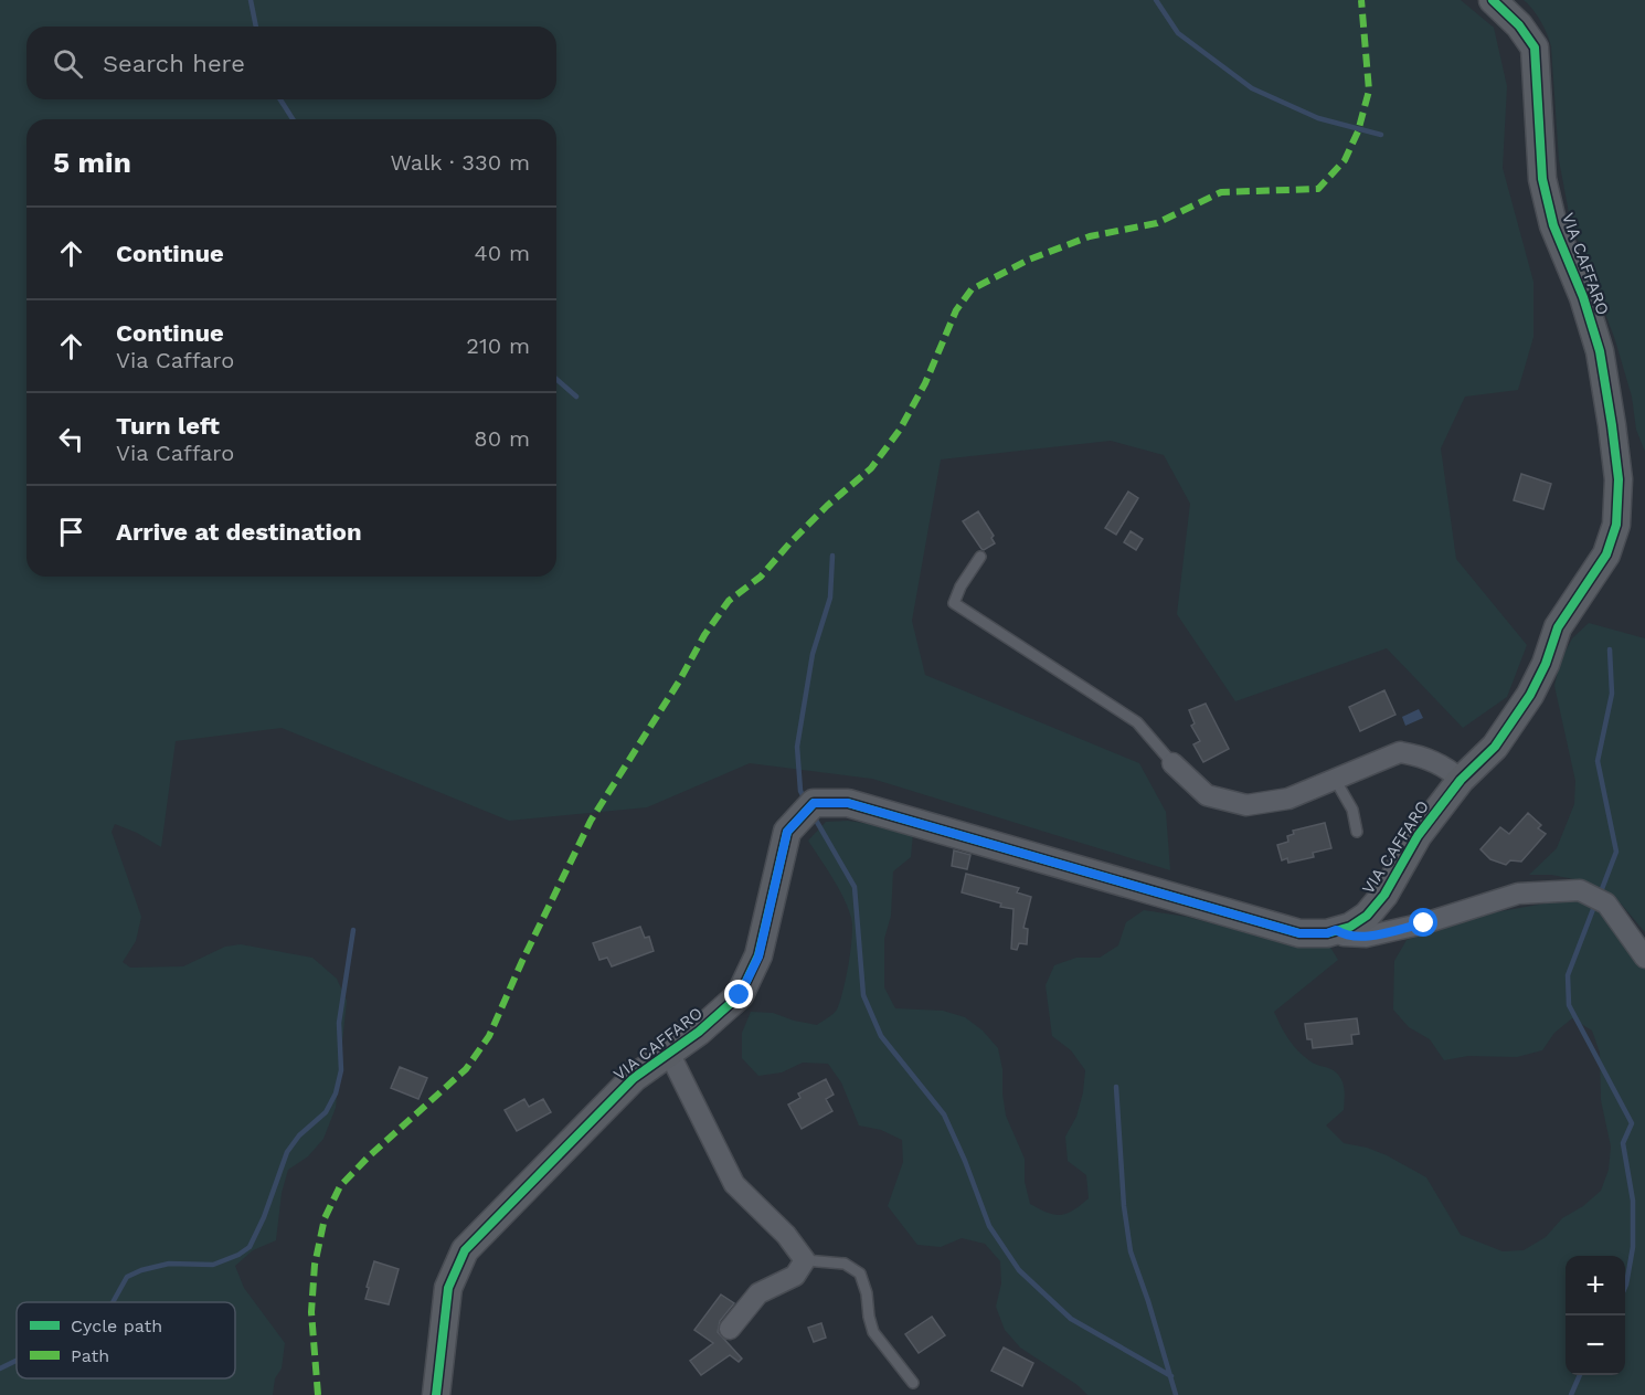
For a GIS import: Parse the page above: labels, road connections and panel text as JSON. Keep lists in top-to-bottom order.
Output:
{
  "streets": {
    "street": ["VIA CAFFARO"]
  },
  "legend": ["Cycle path", "Path"],
  "page": {
    "search": "Search here",
    "heading": ["5 min", "Walk · 330 m"],
    "list": [
      ["Continue", "40 m"],
      ["Continue", "Via Caffaro", "210 m"],
      ["Turn left", "Via Caffaro", "80 m"],
      "Arrive at destination"
    ],
    "map_buttons": ["+", "−"]
  }
}
